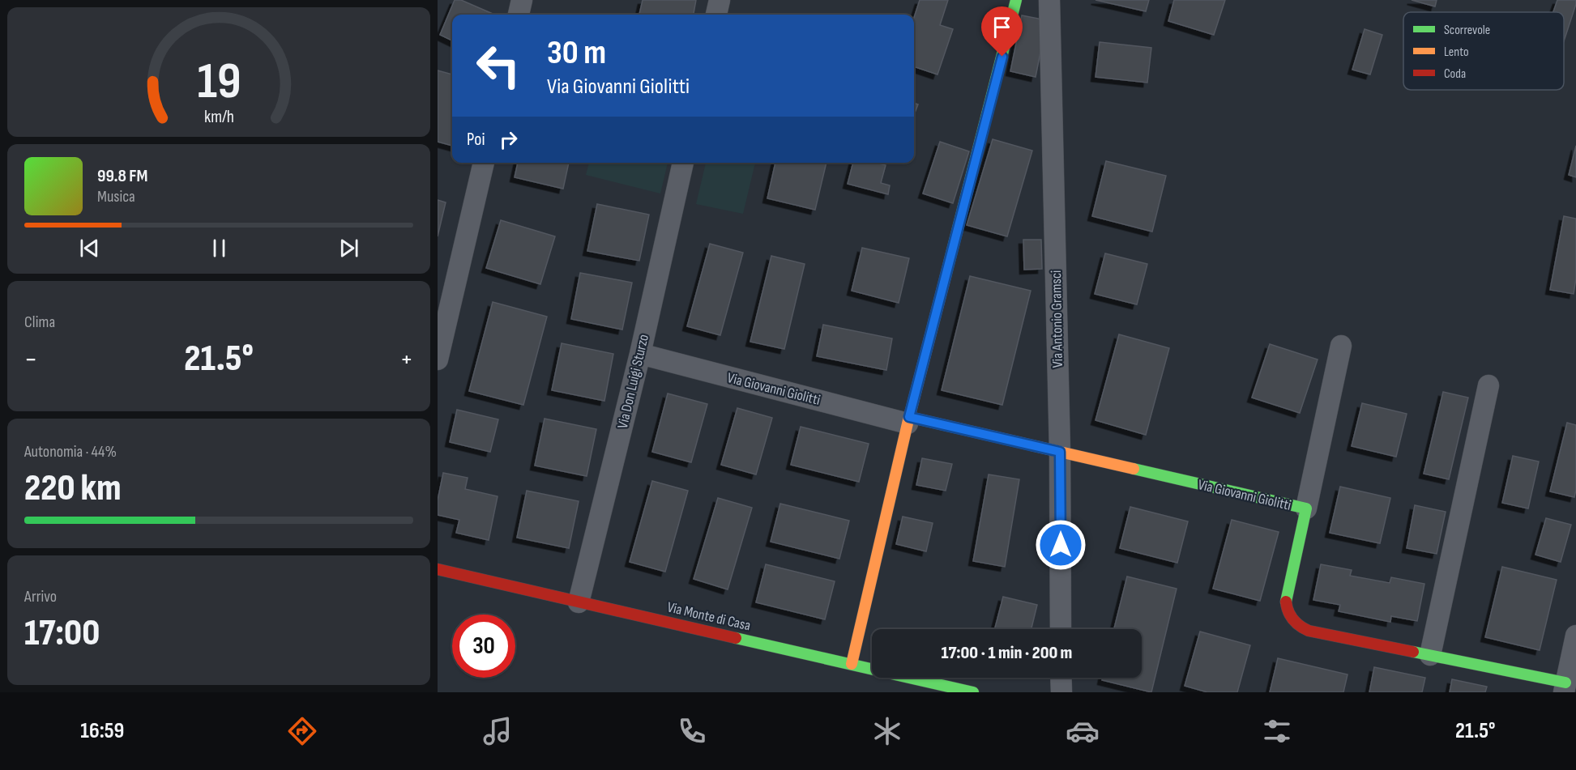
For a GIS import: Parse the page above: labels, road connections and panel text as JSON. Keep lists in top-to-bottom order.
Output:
{
  "streets": {
    "street": [
      "Via Antonio Gramsci",
      "Via Don Luigi Sturzo",
      "Via Giovanni Giolitti",
      "Via Monte di Casa"
    ]
  },
  "crossings": [
    ["Via Antonio Gramsci", "Via Giovanni Giolitti"],
    ["Via Don Luigi Sturzo", "Via Giovanni Giolitti"],
    ["Via Don Luigi Sturzo", "Via Monte di Casa"]
  ],
  "legend": ["Scorrevole", "Lento", "Coda"],
  "page": {
    "turn": ["30 m", "Via Giovanni Giolitti"],
    "then": "Poi",
    "song": ["99.8 FM", "Musica"],
    "tile": [
      "Clima",
      ["Autonomia · 44%", "220 km"],
      ["Arrivo", "17:00"]
    ],
    "heat": ["−", "21.5°", "+"],
    "limit": "30",
    "trip": "17:00 · 1 min · 200 m",
    "tabs": ["16:59", "21.5°"],
    "gauge": ["19", "km/h"]
  }
}
